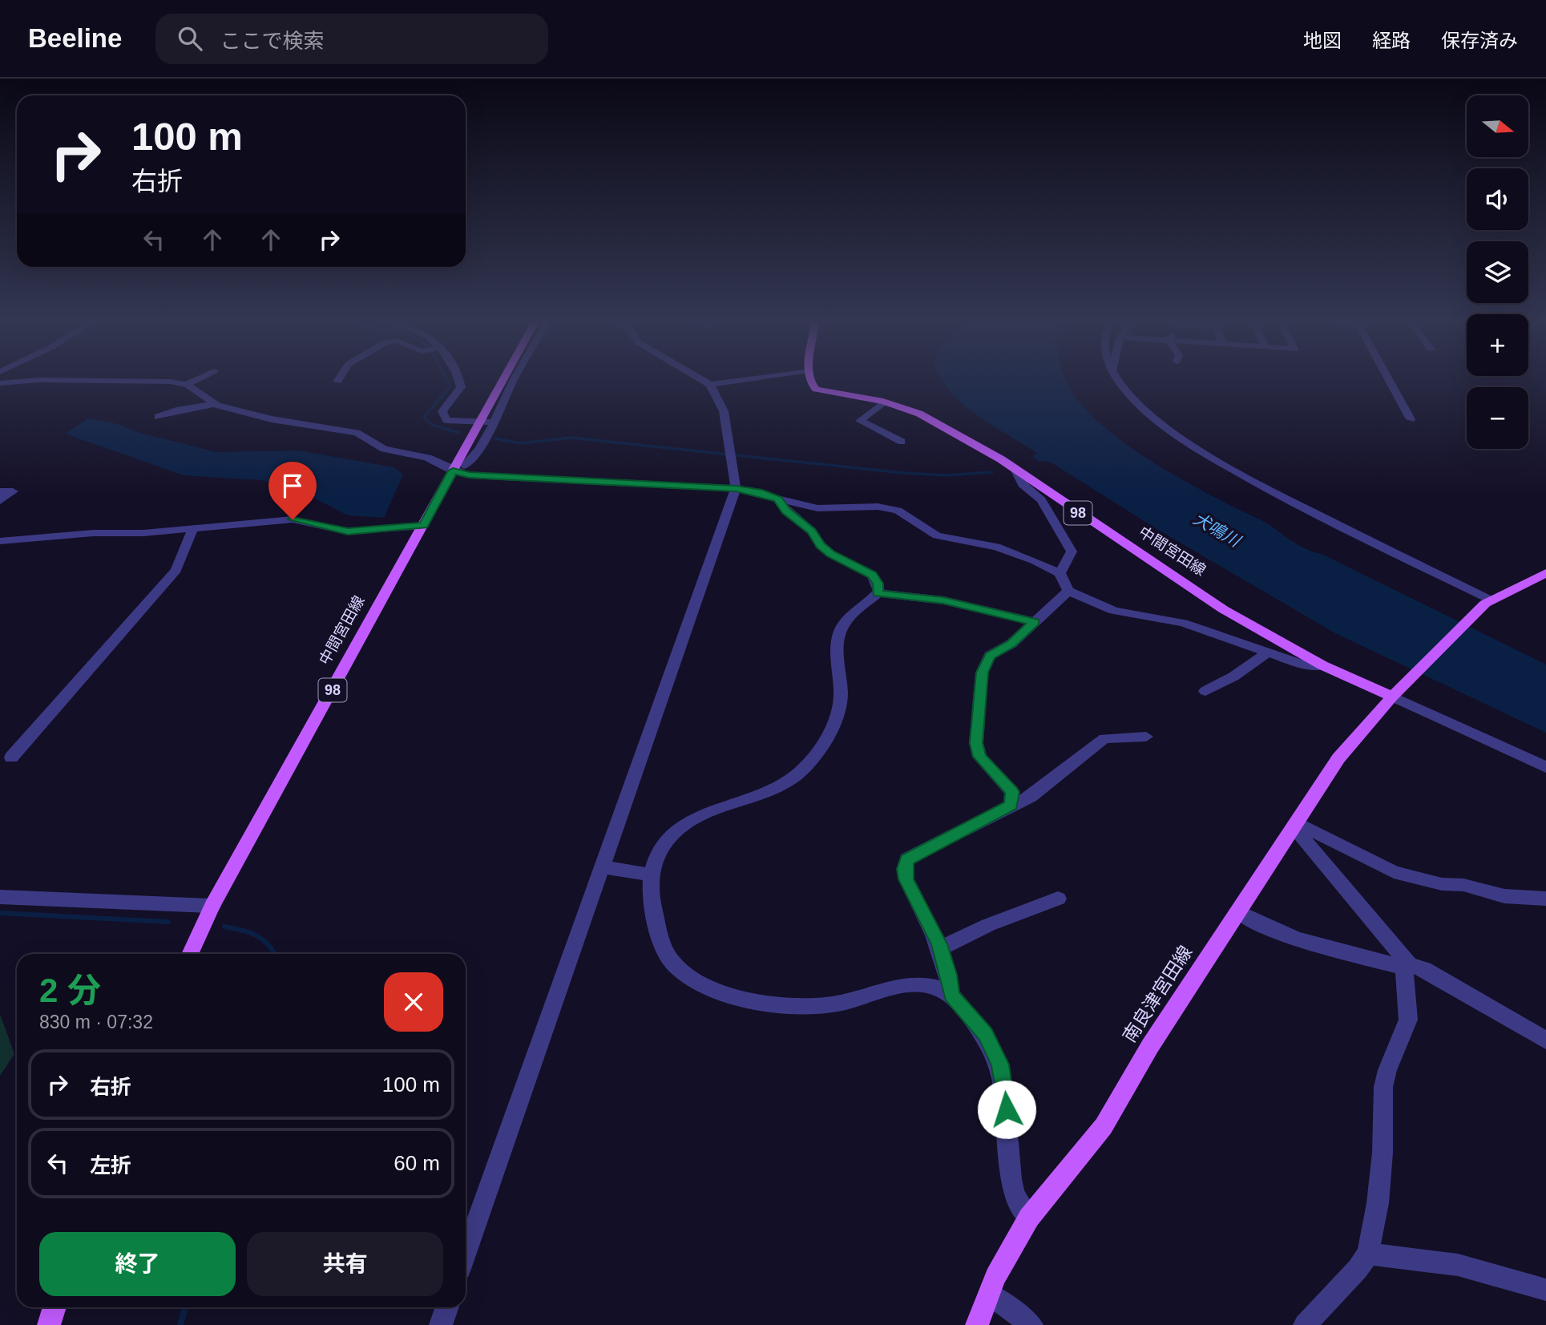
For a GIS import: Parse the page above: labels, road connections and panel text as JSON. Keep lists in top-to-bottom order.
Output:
{
  "streets": {
    "main road": ["98", "中間宮田線", "南良津宮田線"]
  },
  "crossings": [
    ["中間宮田線", "南良津宮田線"]
  ],
  "water": ["犬鳴川"],
  "north": "right",
  "page": {
    "header": "Beeline",
    "search": "ここで検索",
    "nav": ["地図", "経路", "保存済み"],
    "map_buttons": ["+", "−"],
    "turn": ["100 m", "右折"],
    "heading": ["2 分", "830 m · 07:32"],
    "list": [
      {
        "name": "右折",
        "value": "100 m"
      },
      {
        "name": "左折",
        "value": "60 m"
      }
    ],
    "buttons": ["終了", "共有"]
  }
}
